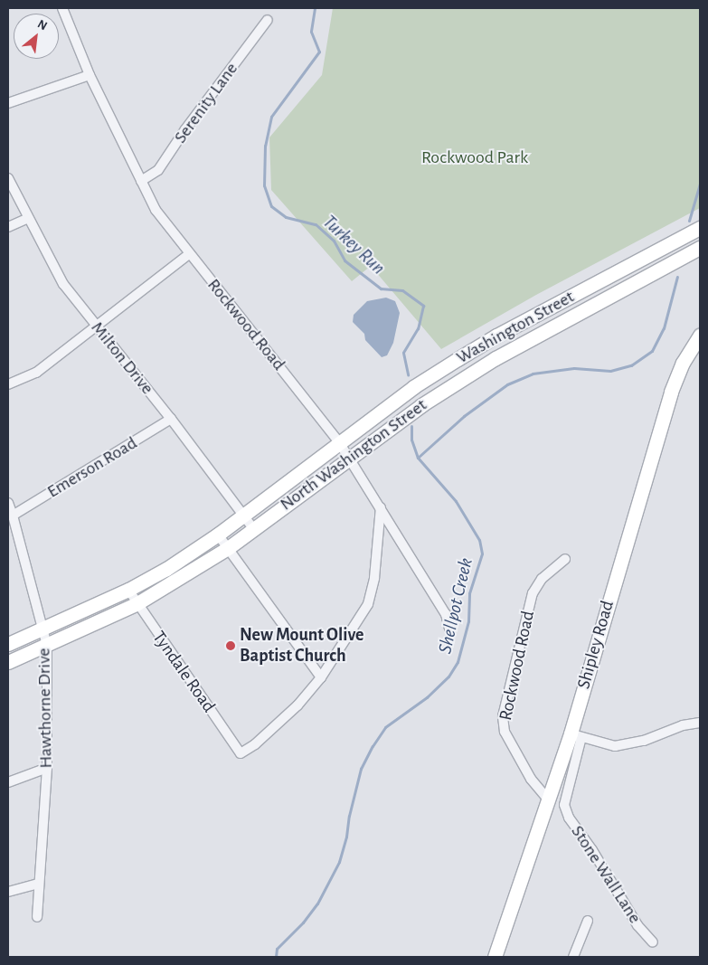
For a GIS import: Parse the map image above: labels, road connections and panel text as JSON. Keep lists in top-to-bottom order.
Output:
{
  "streets": {
    "main road": ["Washington Street", "North Washington Street", "Shipley Road"],
    "street": [
      "Serenity Lane",
      "Rockwood Road",
      "Milton Drive",
      "Emerson Road",
      "Tyndale Road",
      "Hawthorne Drive",
      "Stone Wall Lane"
    ]
  },
  "crossings": [
    ["Serenity Lane", "Rockwood Road"],
    ["Rockwood Road", "Washington Street"],
    ["Rockwood Road", "North Washington Street"],
    ["Rockwood Road", "Shipley Road"],
    ["Washington Street", "North Washington Street"],
    ["Milton Drive", "North Washington Street"],
    ["Milton Drive", "Emerson Road"],
    ["North Washington Street", "Tyndale Road"],
    ["North Washington Street", "Hawthorne Drive"],
    ["Emerson Road", "Hawthorne Drive"],
    ["Shipley Road", "Stone Wall Lane"]
  ],
  "water": ["Turkey Run", "Shellpot Creek"],
  "parks": ["Rockwood Park"],
  "places": ["New Mount Olive Baptist Church"],
  "north": "top right"
}
